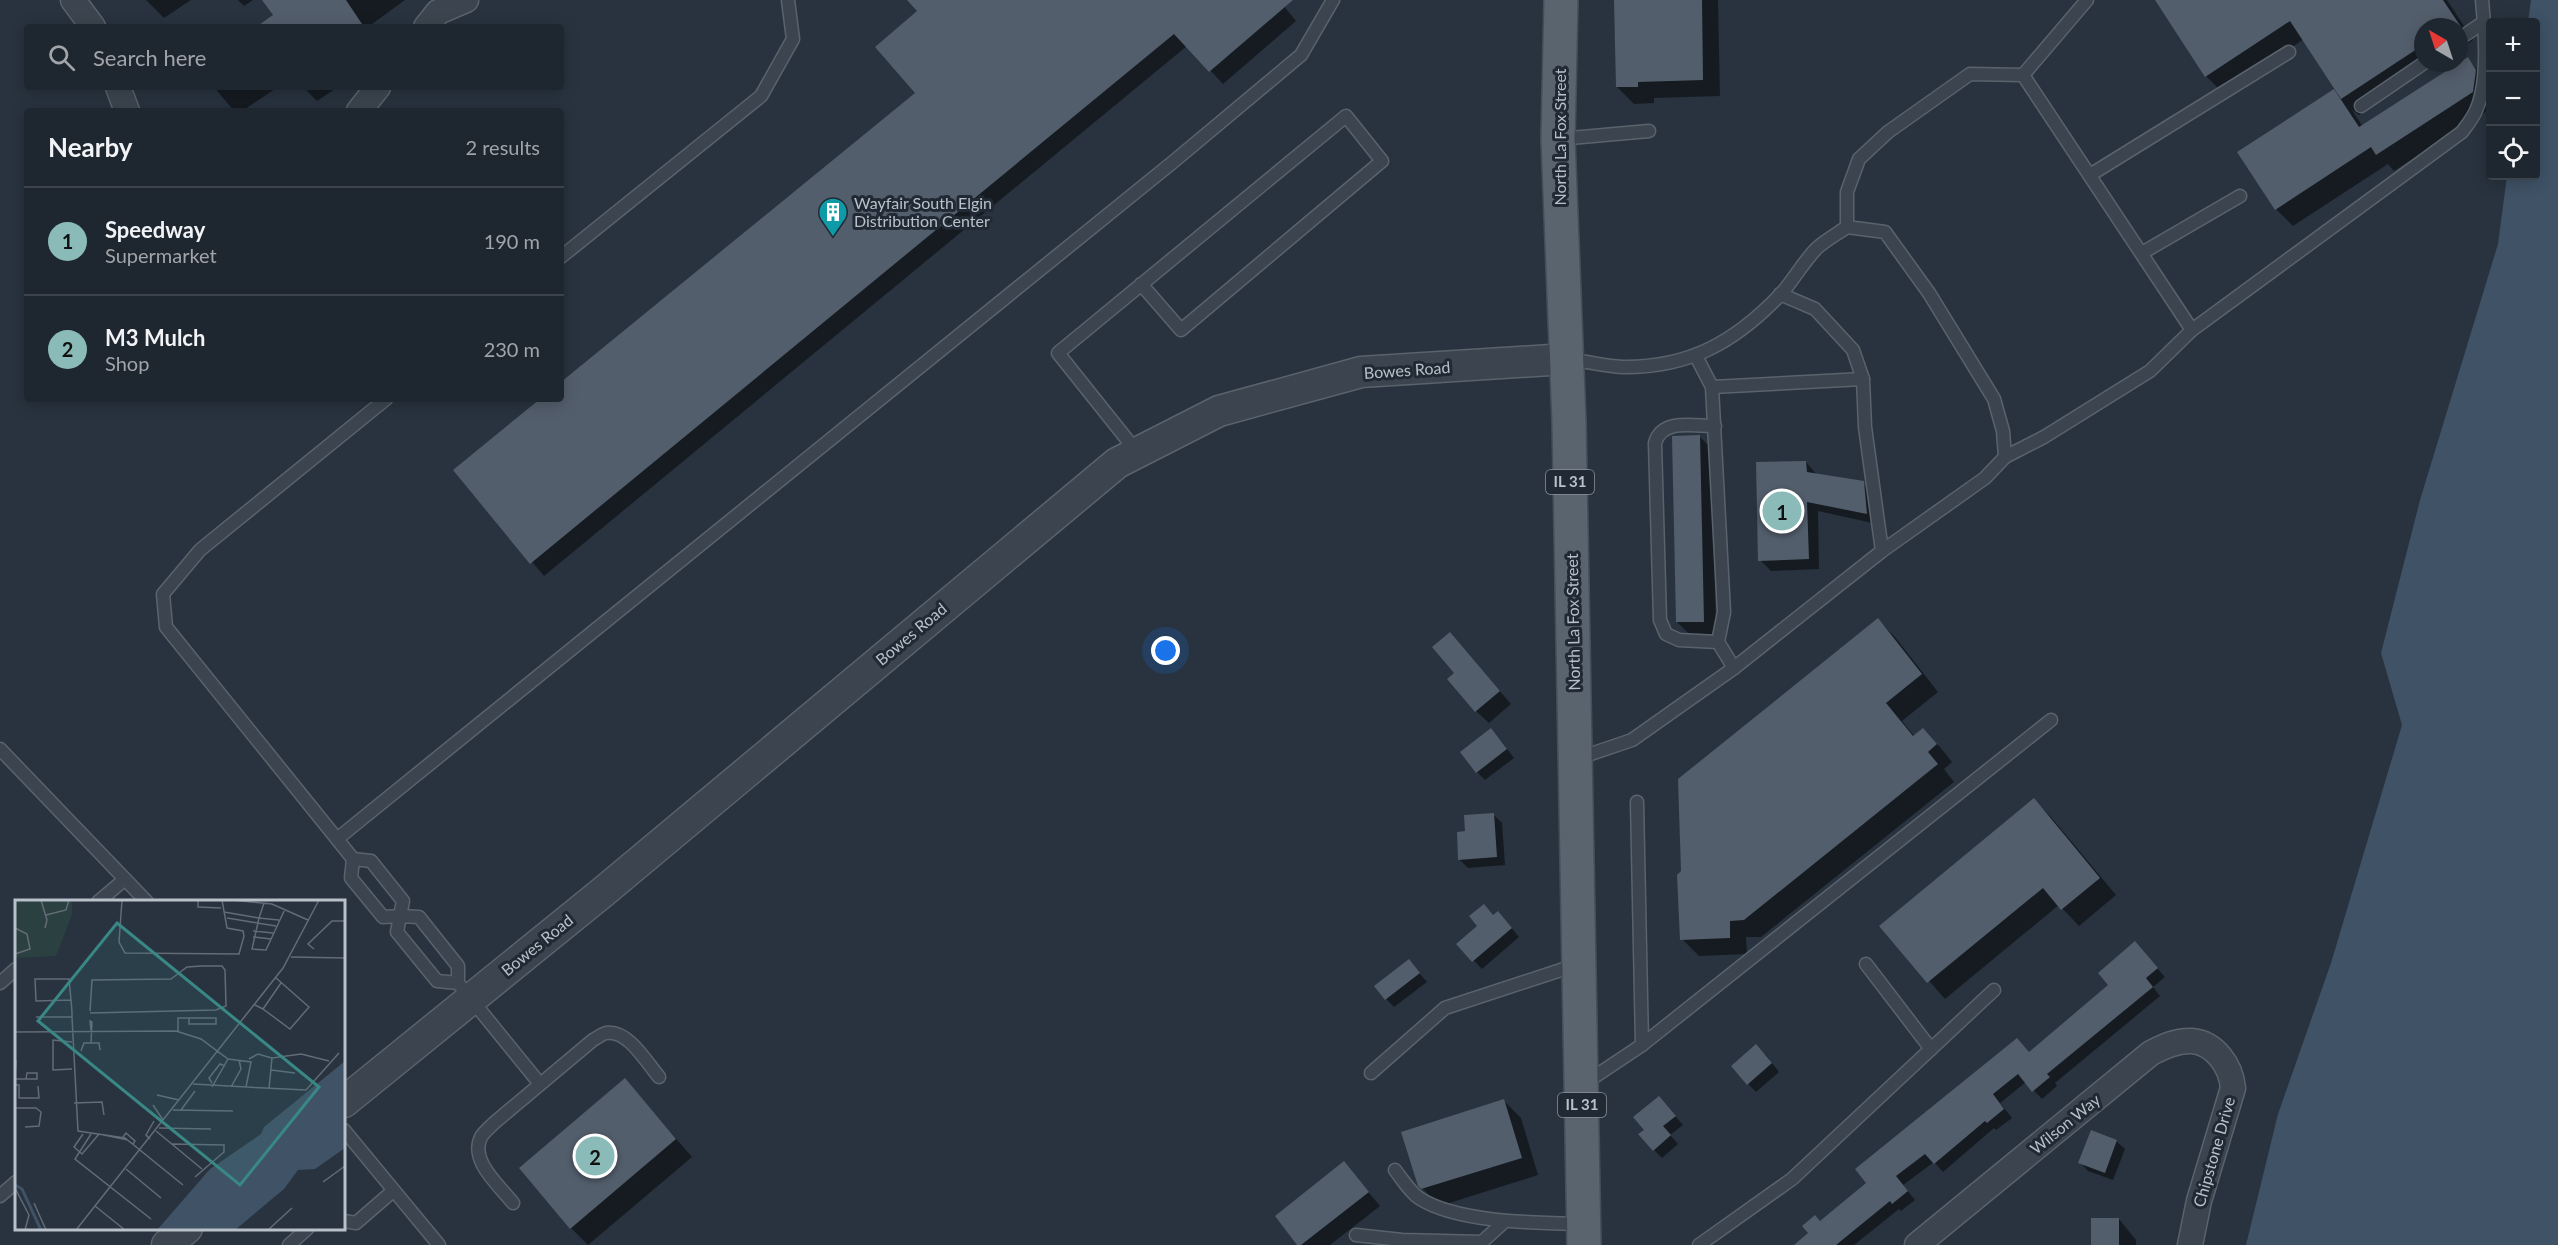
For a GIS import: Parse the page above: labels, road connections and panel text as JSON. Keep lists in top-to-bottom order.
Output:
{
  "streets": {
    "main road": ["North La Fox Street", "IL 31"],
    "street": ["Bowes Road", "Wilson Way", "Chipstone Drive"]
  },
  "crossings": [
    ["North La Fox Street", "Bowes Road"],
    ["Wilson Way", "Chipstone Drive"]
  ],
  "places": {
    "building": ["Wayfair South Elgin Distribution Center"]
  },
  "north": "top left",
  "page": {
    "map_buttons": ["+", "−"],
    "search": "Search here",
    "heading": ["Nearby", "2 results"],
    "list": [
      {
        "mark": "1",
        "name": "Speedway",
        "note": "Supermarket",
        "value": "190 m"
      },
      {
        "mark": "2",
        "name": "M3 Mulch",
        "note": "Shop",
        "value": "230 m"
      }
    ],
    "pins": ["1", "2"]
  }
}
